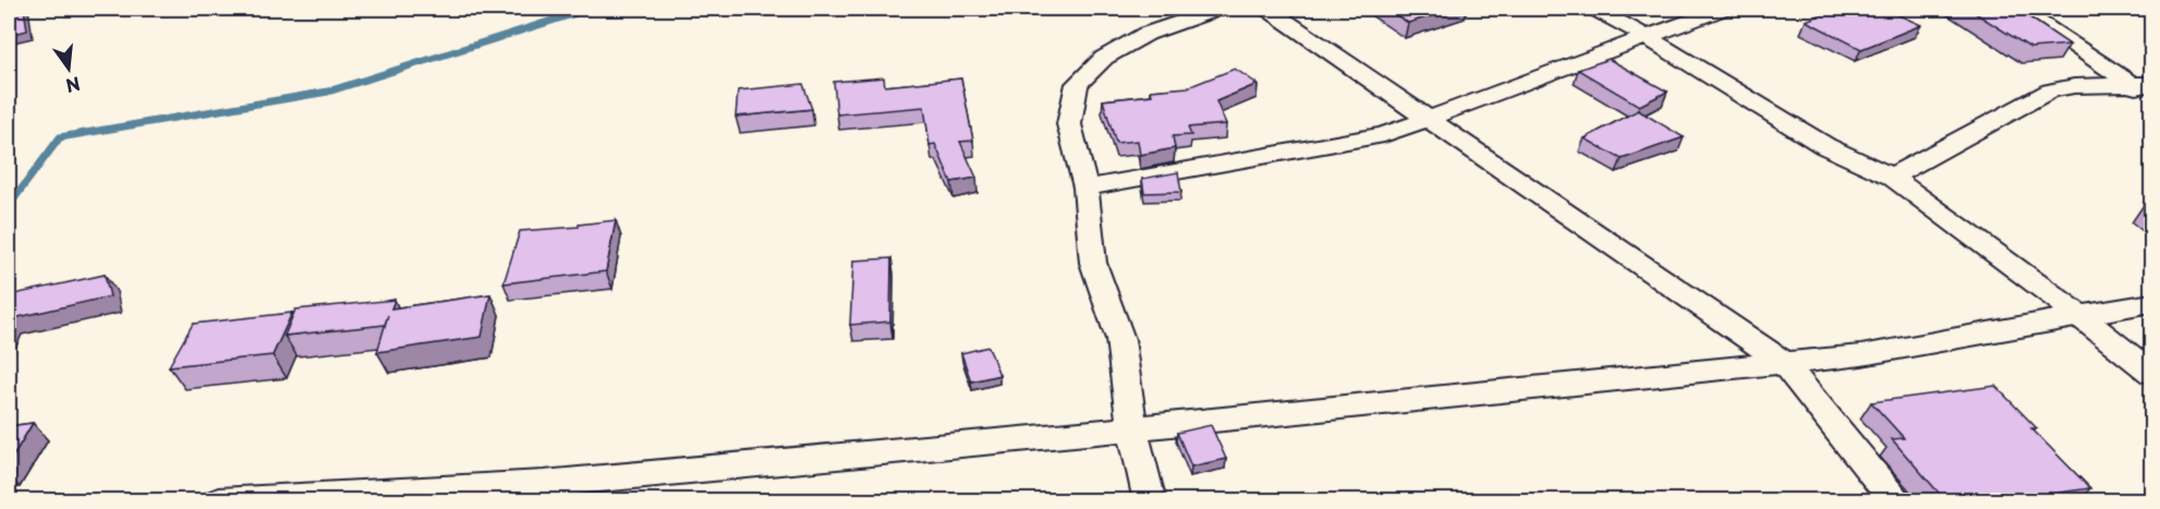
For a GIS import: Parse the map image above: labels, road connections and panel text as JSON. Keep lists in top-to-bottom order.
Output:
{
  "north": "bottom"
}
